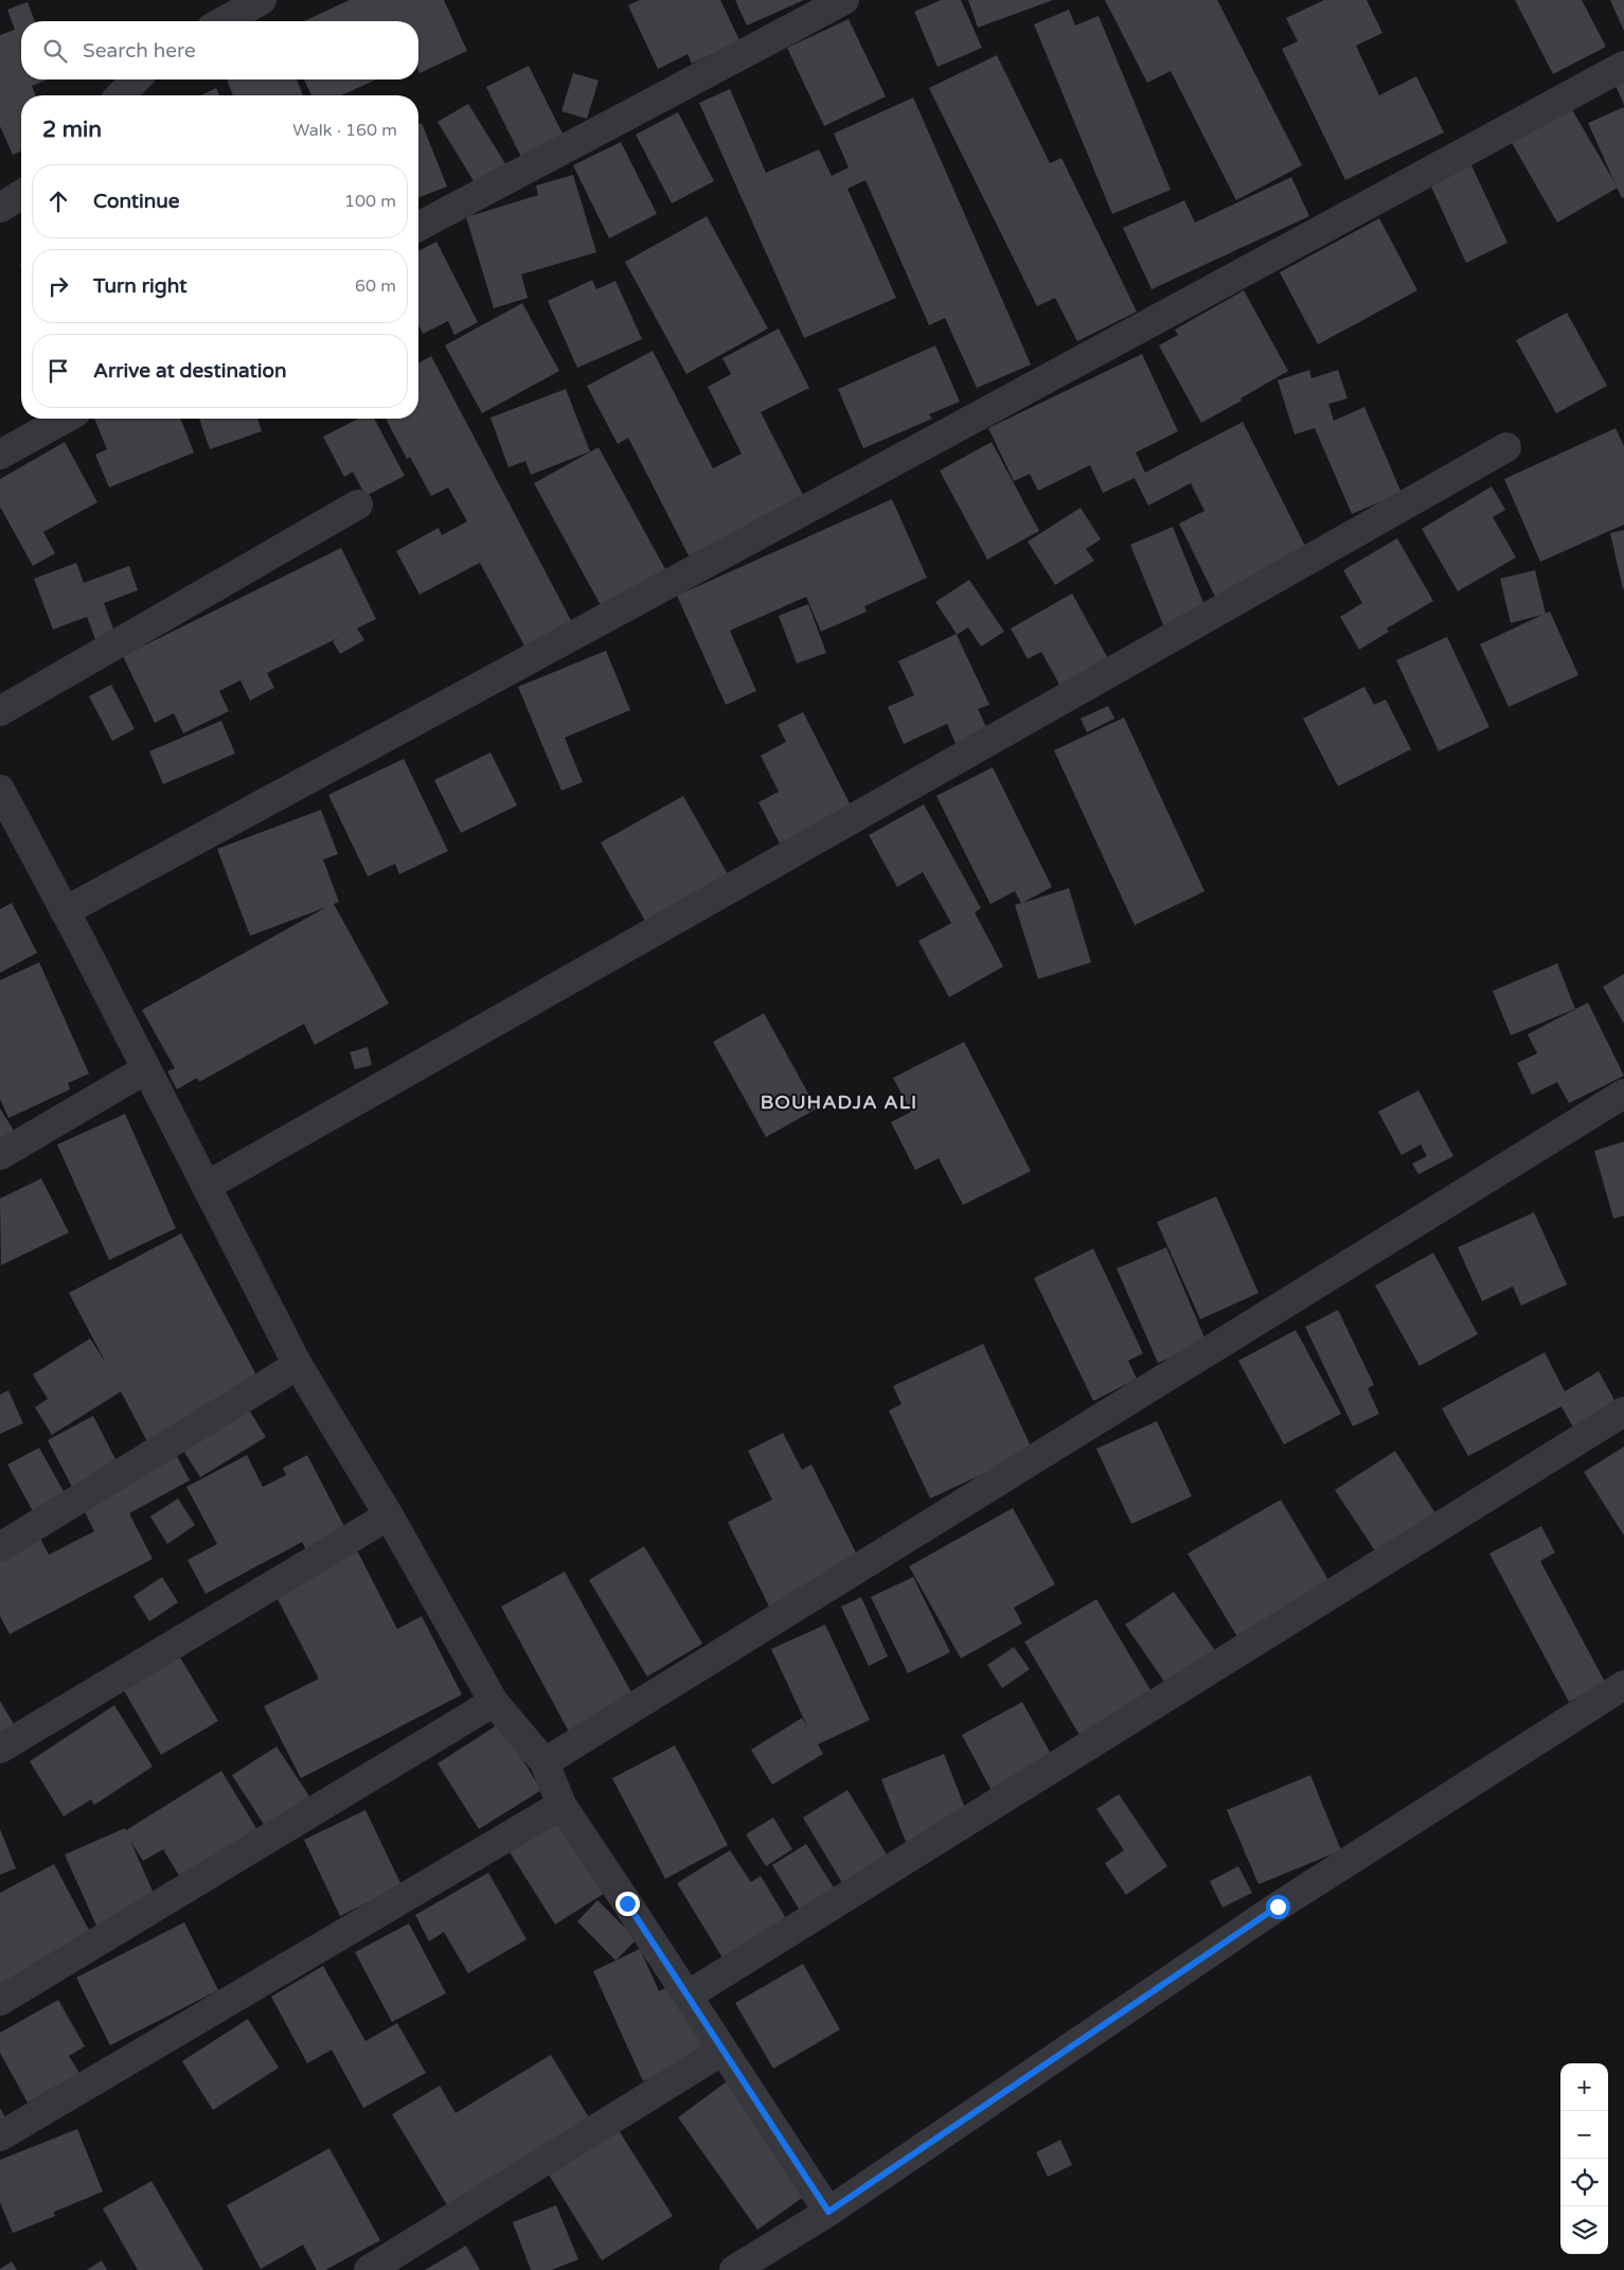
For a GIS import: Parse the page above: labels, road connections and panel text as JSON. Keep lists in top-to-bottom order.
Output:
{
  "districts": ["BOUHADJA ALI"],
  "page": {
    "search": "Search here",
    "heading": ["2 min", "Walk · 160 m"],
    "list": [
      ["Continue", "100 m"],
      ["Turn right", "60 m"],
      "Arrive at destination"
    ],
    "map_buttons": ["+", "−"]
  }
}
